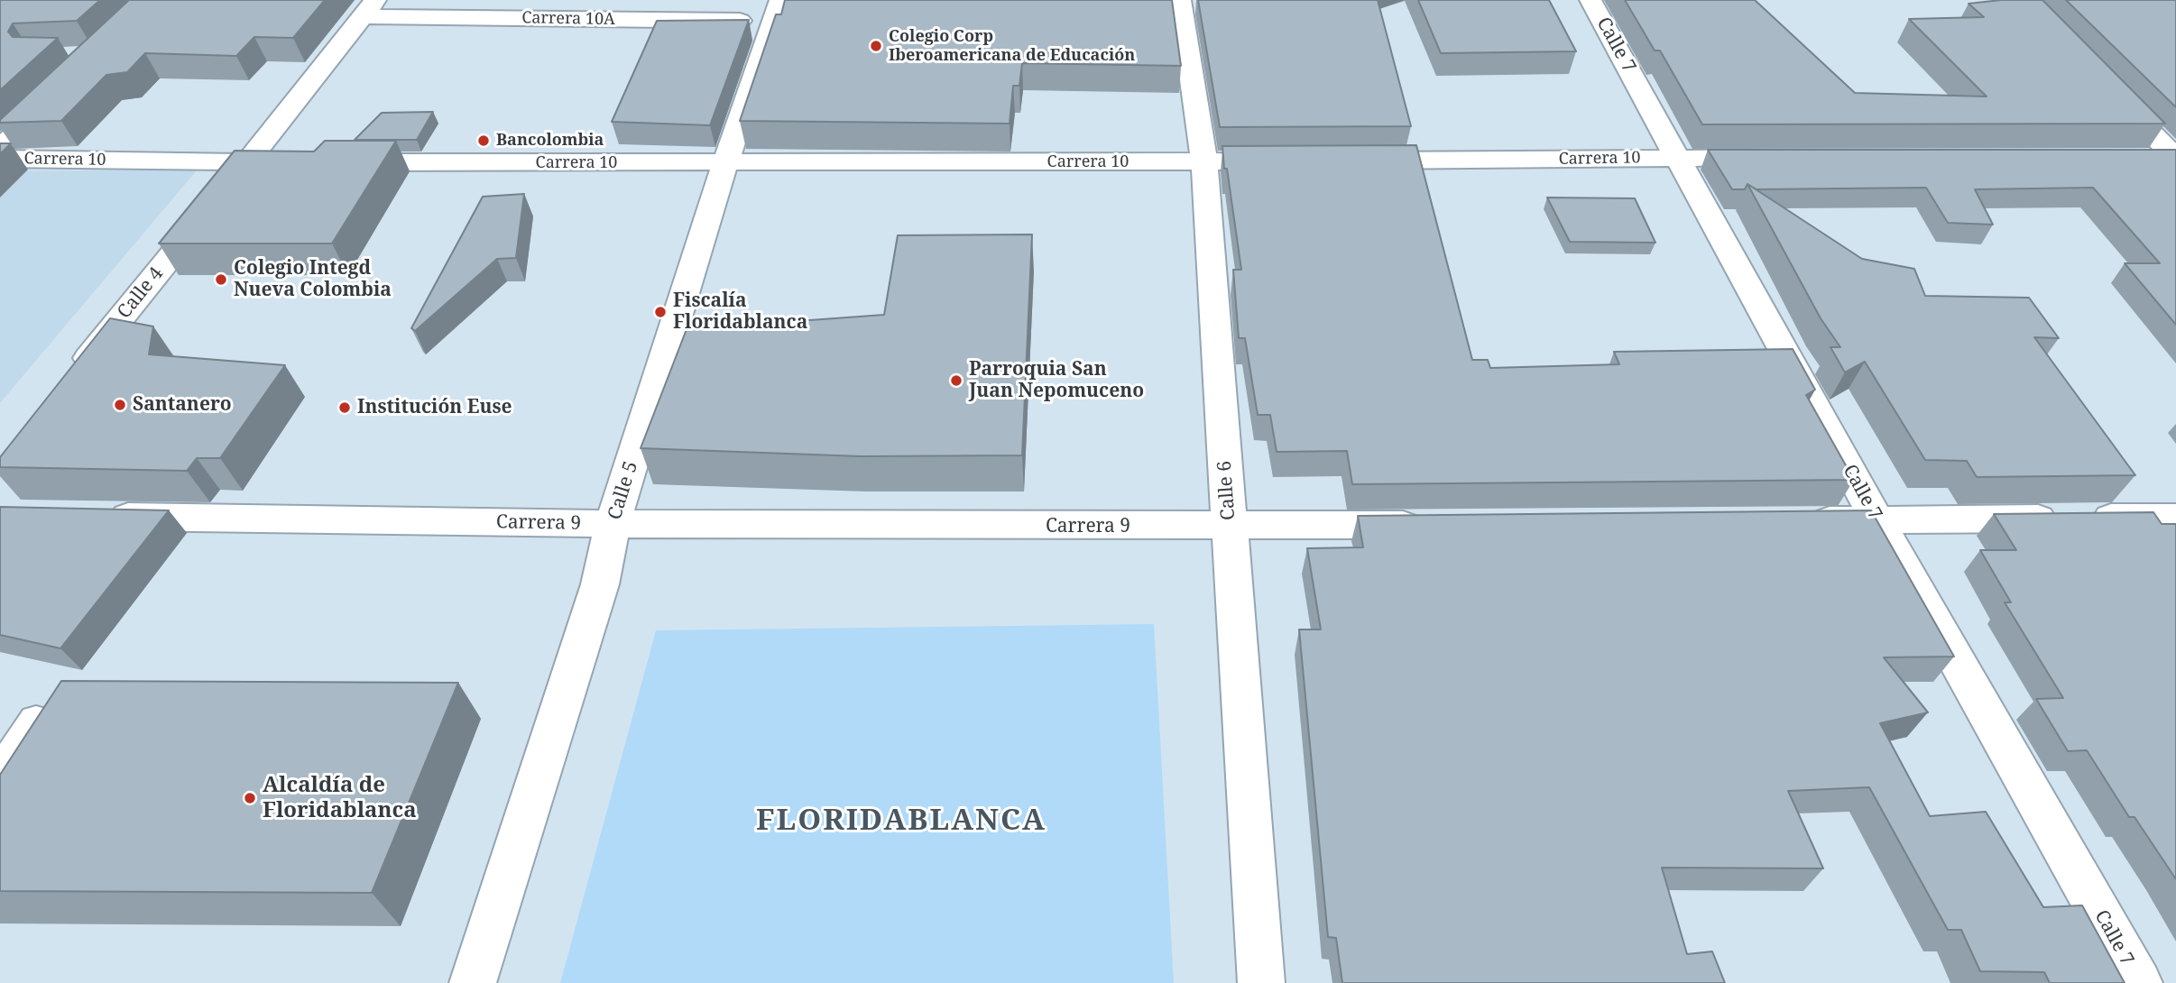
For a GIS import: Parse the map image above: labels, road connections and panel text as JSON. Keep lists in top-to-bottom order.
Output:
{
  "streets": {
    "street": [
      "Carrera 10A",
      "Calle 7",
      "Carrera 10",
      "Calle 4",
      "Calle 5",
      "Calle 6",
      "Carrera 9"
    ]
  },
  "crossings": [
    ["Carrera 10A", "Calle 4"],
    ["Carrera 10A", "Calle 5"],
    ["Calle 7", "Carrera 10"],
    ["Carrera 10", "Calle 4"],
    ["Carrera 10", "Calle 5"],
    ["Carrera 10", "Calle 6"],
    ["Calle 5", "Carrera 9"],
    ["Calle 6", "Carrera 9"]
  ],
  "districts": ["FLORIDABLANCA"],
  "places": [
    "Colegio Corp Iberoamericana de Educación",
    "Bancolombia",
    "Colegio Integd Nueva Colombia",
    "Fiscalía Floridablanca",
    "Parroquia San Juan Nepomuceno",
    "Santanero",
    "Institución Euse",
    "Alcaldía de Floridablanca"
  ]
}
